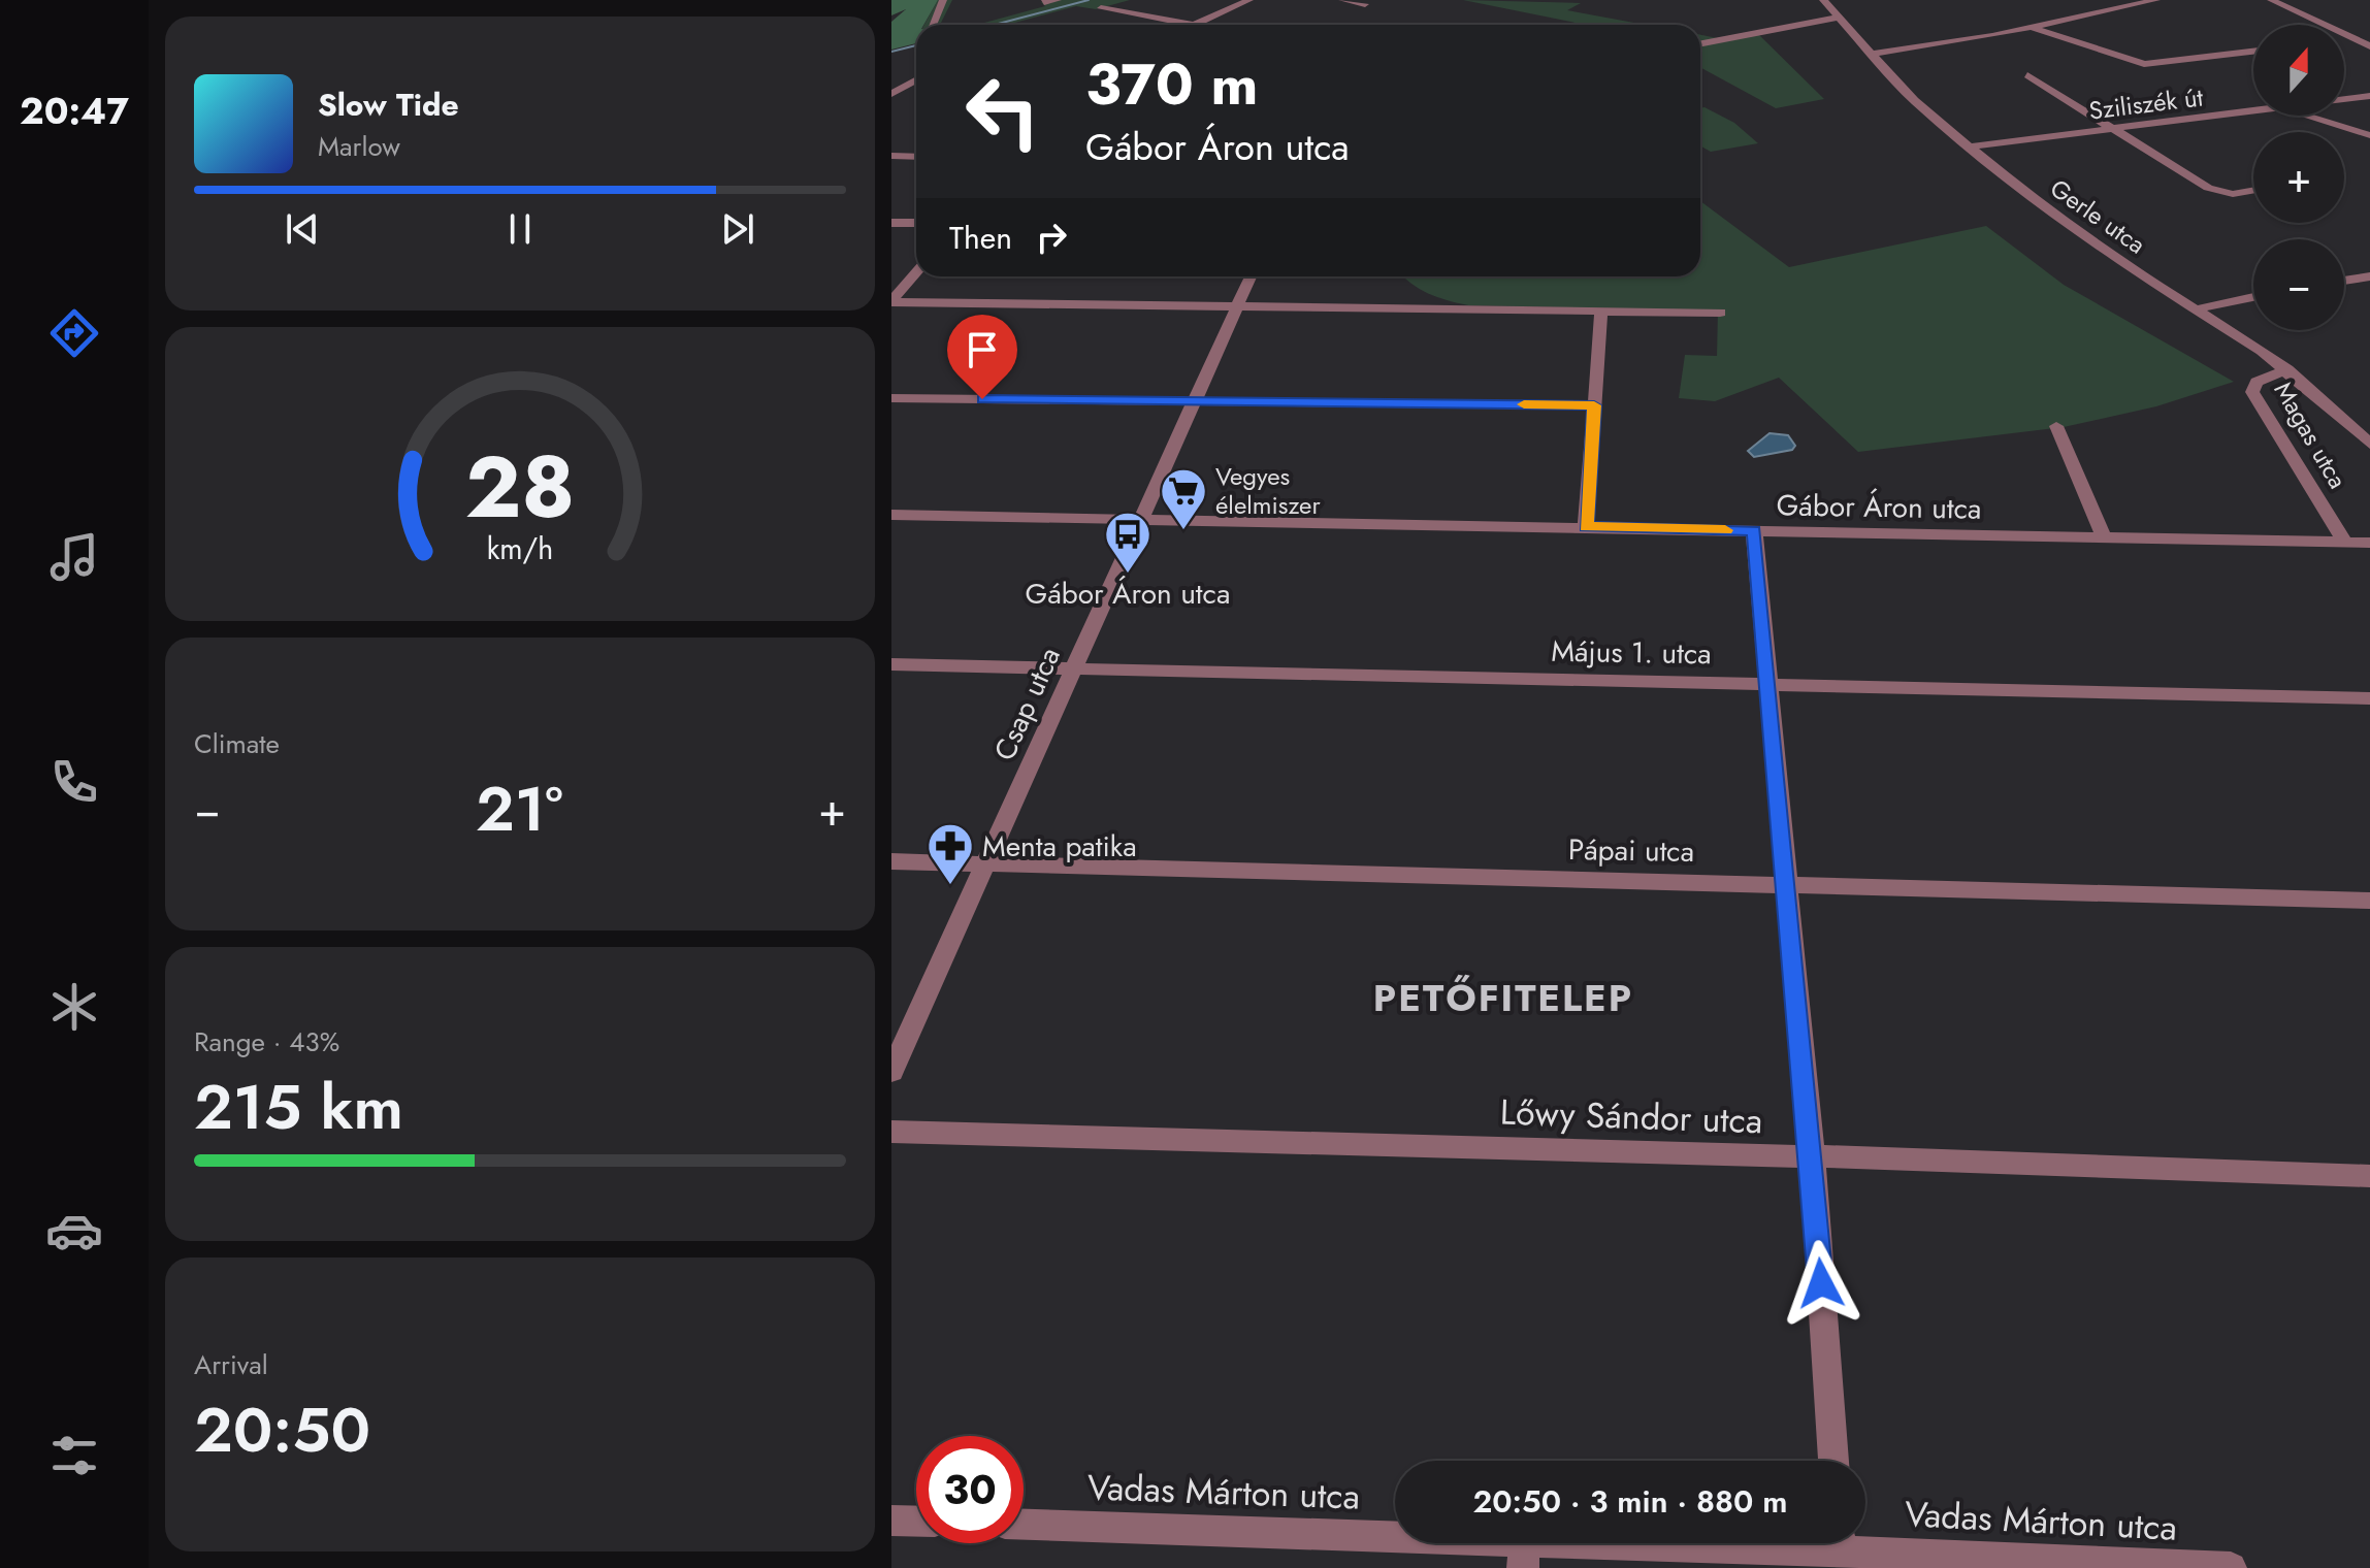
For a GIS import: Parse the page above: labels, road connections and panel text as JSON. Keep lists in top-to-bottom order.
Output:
{
  "streets": {
    "street": [
      "Sziliszék út",
      "Gerle utca",
      "Magas utca",
      "Gábor Áron utca",
      "Május 1. utca",
      "Csap utca",
      "Pápai utca",
      "Lőwy Sándor utca",
      "Vadas Márton utca"
    ]
  },
  "crossings": [
    ["Sziliszék út", "Gerle utca"],
    ["Gerle utca", "Magas utca"],
    ["Magas utca", "Gábor Áron utca"],
    ["Gábor Áron utca", "Csap utca"],
    ["Május 1. utca", "Csap utca"],
    ["Csap utca", "Pápai utca"]
  ],
  "districts": ["PETŐFITELEP"],
  "places": {
    "supermarket": ["Vegyes élelmiszer"],
    "bus stop": ["Gábor Áron utca"],
    "pharmacy": ["Menta patika"]
  },
  "north": "top",
  "page": {
    "tabs": "20:47",
    "map_buttons": ["+", "−"],
    "turn": ["370 m", "Gábor Áron utca"],
    "song": ["Slow Tide", "Marlow"],
    "then": "Then",
    "tile": [
      "Climate",
      ["Range · 43%", "215 km"],
      ["Arrival", "20:50"]
    ],
    "heat": ["−", "21°", "+"],
    "limit": "30",
    "trip": "20:50 · 3 min · 880 m",
    "gauge": ["28", "km/h"]
  }
}
